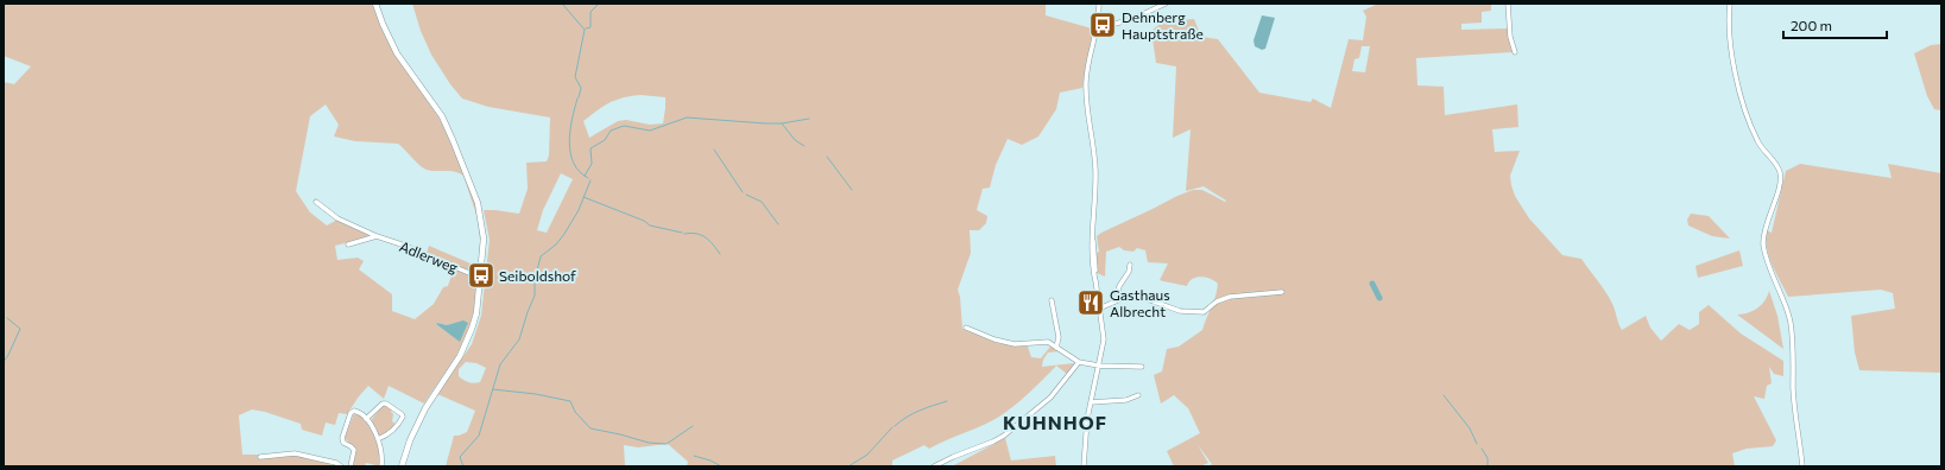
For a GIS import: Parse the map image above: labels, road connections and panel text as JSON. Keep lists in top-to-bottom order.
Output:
{
  "streets": {
    "street": ["Adlerweg"]
  },
  "districts": ["KUHNHOF"],
  "places": {
    "bus stop": ["Dehnberg Hauptstraße", "Seiboldshof"],
    "restaurant": ["Gasthaus Albrecht"]
  },
  "scale_bar": "200 m"
}
